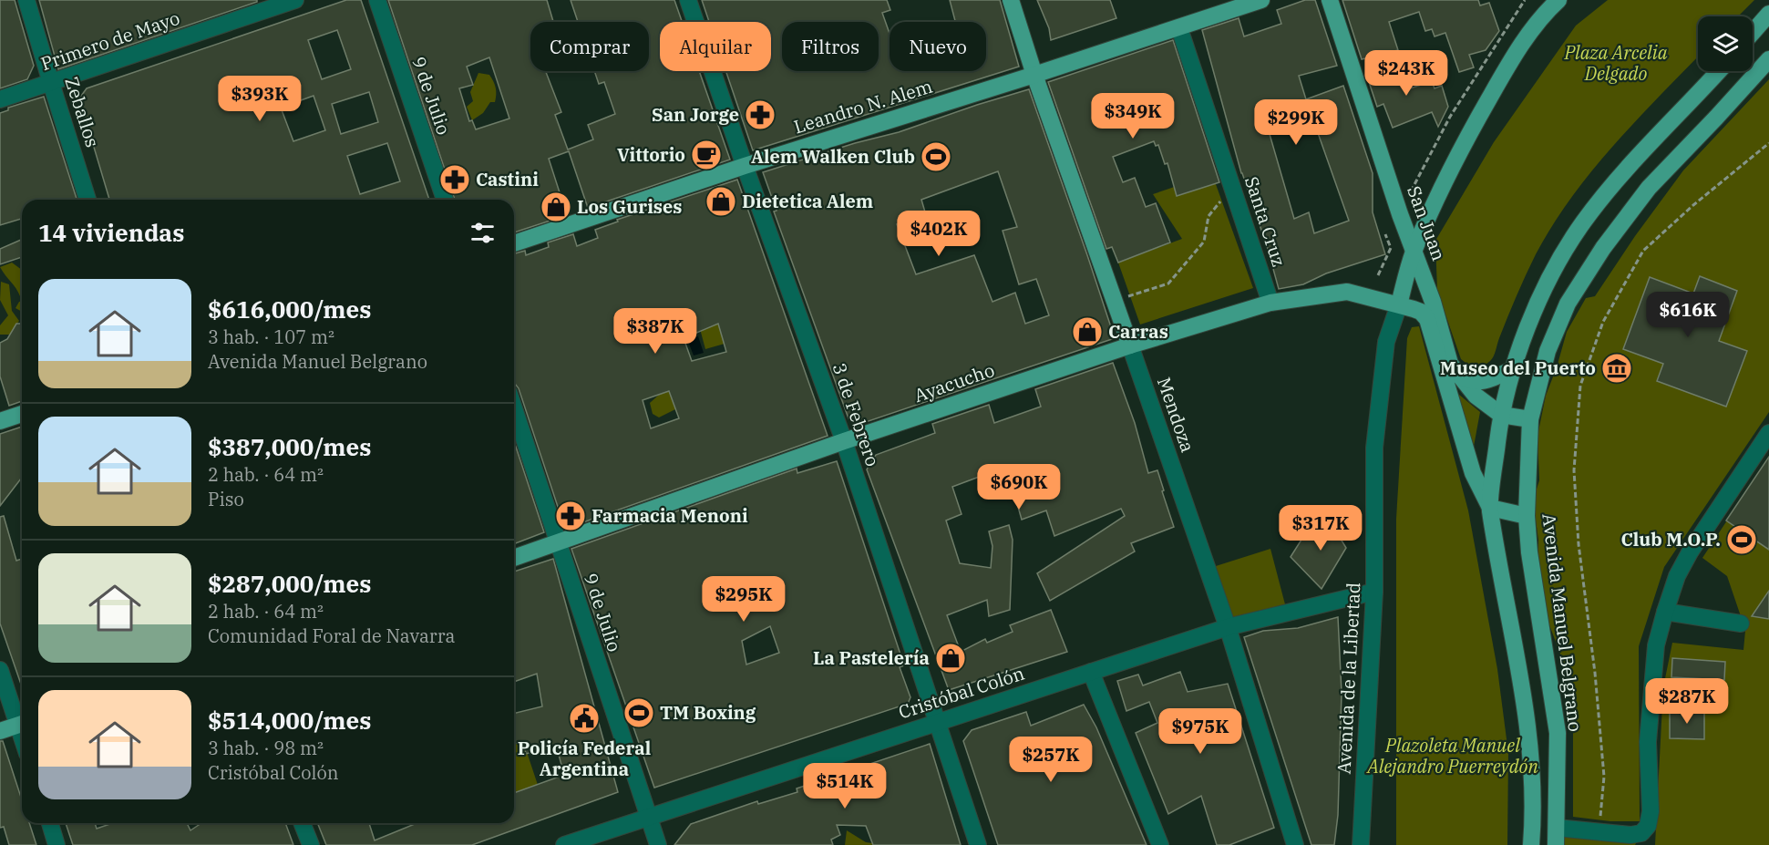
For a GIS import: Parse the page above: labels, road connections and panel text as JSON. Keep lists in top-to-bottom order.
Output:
{
  "streets": {
    "main road": [
      "Leandro N. Alem",
      "San Juan",
      "Ayacucho",
      "Mendoza",
      "Avenida Manuel Belgrano",
      "Avenida de la Libertad"
    ],
    "street": [
      "Primero de Mayo",
      "9 de Julio",
      "Zeballos",
      "Santa Cruz",
      "3 de Febrero",
      "Cristóbal Colón"
    ]
  },
  "crossings": [
    ["Primero de Mayo", "Zeballos"],
    ["9 de Julio", "Ayacucho"],
    ["9 de Julio", "Cristóbal Colón"],
    ["Leandro N. Alem", "Santa Cruz"],
    ["Leandro N. Alem", "3 de Febrero"],
    ["Leandro N. Alem", "Mendoza"],
    ["Santa Cruz", "Ayacucho"],
    ["San Juan", "Avenida Manuel Belgrano"],
    ["San Juan", "Avenida de la Libertad"],
    ["Ayacucho", "3 de Febrero"],
    ["Ayacucho", "Mendoza"],
    ["Ayacucho", "Avenida de la Libertad"],
    ["3 de Febrero", "Cristóbal Colón"],
    ["Mendoza", "Cristóbal Colón"],
    ["Avenida de la Libertad", "Cristóbal Colón"]
  ],
  "parks": ["Plaza Arcelia Delgado", "Plazoleta Manuel Alejandro Puerreydón"],
  "places": {
    "pharmacy": ["San Jorge", "Castini", "Farmacia Menoni"],
    "cafe": ["Vittorio"],
    "sports": ["Alem Walken Club", "Club M.O.P.", "TM Boxing"],
    "shop": [
      "Dietetica Alem",
      "Los Gurises",
      "Carras",
      "La Pastelería"
    ],
    "museum": ["Museo del Puerto"],
    "public building": ["Policía Federal Argentina"]
  },
  "page": {
    "chip": [
      "Comprar",
      "Alquilar",
      "Filtros",
      "Nuevo"
    ],
    "price": [
      "$243K",
      "$393K",
      "$349K",
      "$299K",
      "$402K",
      "$616K",
      "$387K",
      "$690K",
      "$317K",
      "$295K",
      "$287K",
      "$975K",
      "$257K",
      "$514K"
    ],
    "heading": "14 viviendas",
    "list": [
      {
        "name": "$616,000/mes",
        "note": "3 hab. · 107 m² · Avenida Manuel Belgrano"
      },
      {
        "name": "$387,000/mes",
        "note": "2 hab. · 64 m² · Piso"
      },
      {
        "name": "$287,000/mes",
        "note": "2 hab. · 64 m² · Comunidad Foral de Navarra"
      },
      {
        "name": "$514,000/mes",
        "note": "3 hab. · 98 m² · Cristóbal Colón"
      }
    ]
  }
}
